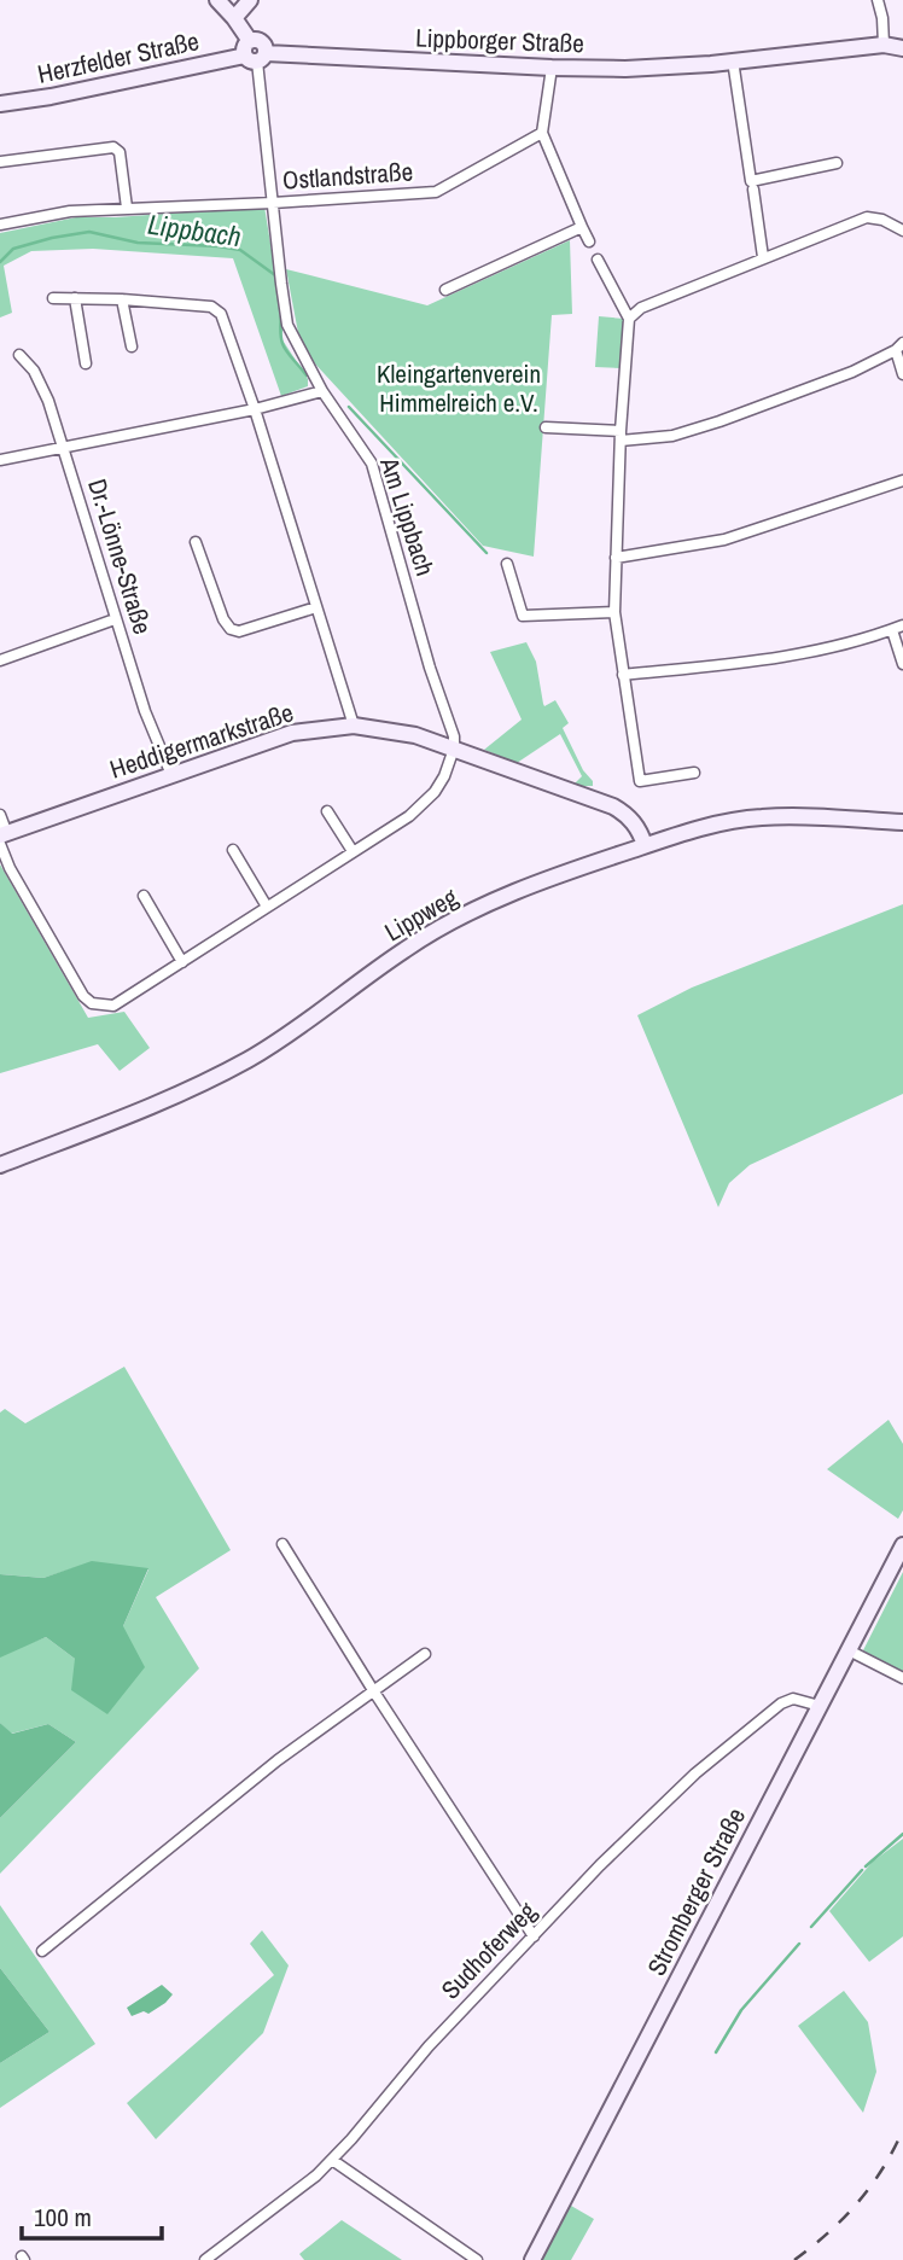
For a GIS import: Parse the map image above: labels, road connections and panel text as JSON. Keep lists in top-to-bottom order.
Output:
{
  "streets": {
    "street": [
      "Lippborger Straße",
      "Herzfelder Straße",
      "Ostlandstraße",
      "Am Lippbach",
      "Dr.-Lönne-Straße",
      "Heddigermarkstraße",
      "Lippweg",
      "Stromberger Straße",
      "Sudhoferweg"
    ]
  },
  "crossings": [
    ["Lippborger Straße", "Herzfelder Straße"],
    ["Lippborger Straße", "Am Lippbach"],
    ["Herzfelder Straße", "Am Lippbach"],
    ["Ostlandstraße", "Am Lippbach"],
    ["Am Lippbach", "Heddigermarkstraße"],
    ["Dr.-Lönne-Straße", "Heddigermarkstraße"],
    ["Heddigermarkstraße", "Lippweg"],
    ["Stromberger Straße", "Sudhoferweg"]
  ],
  "water": ["Lippbach"],
  "parks": ["Kleingartenverein Himmelreich e.V."],
  "scale_bar": "100 m"
}
